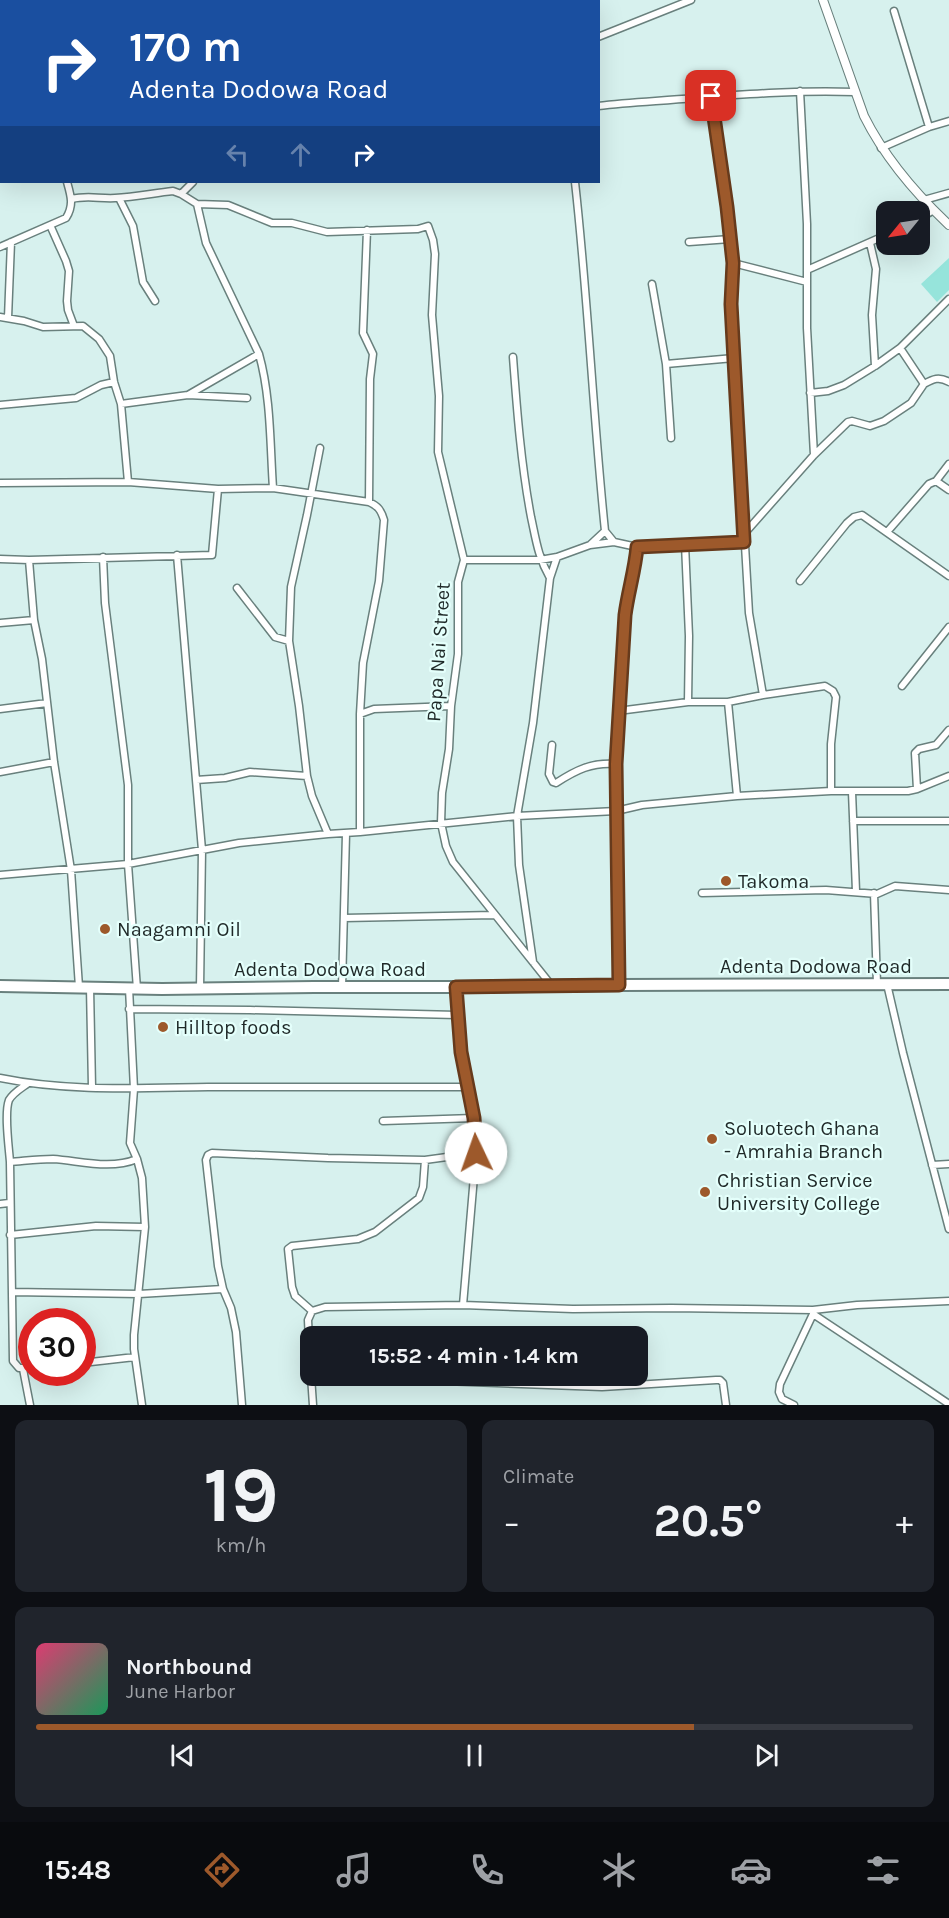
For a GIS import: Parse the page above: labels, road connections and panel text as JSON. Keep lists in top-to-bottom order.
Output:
{
  "streets": {
    "main road": ["Adenta Dodowa Road"],
    "street": ["Papa Nai Street"]
  },
  "crossings": [
    ["Papa Nai Street", "Adenta Dodowa Road"]
  ],
  "places": [
    "Takoma",
    "Naagamni Oil",
    "Hilltop foods",
    "Soluotech Ghana - Amrahia Branch",
    "Christian Service University College"
  ],
  "north": "bottom left",
  "page": {
    "turn": ["170 m", "Adenta Dodowa Road"],
    "limit": "30",
    "trip": "15:52 · 4 min · 1.4 km",
    "tile": [
      ["19", "km/h"],
      "Climate"
    ],
    "heat": ["−", "20.5°", "+"],
    "song": ["Northbound", "June Harbor"],
    "tabs": "15:48"
  }
}
